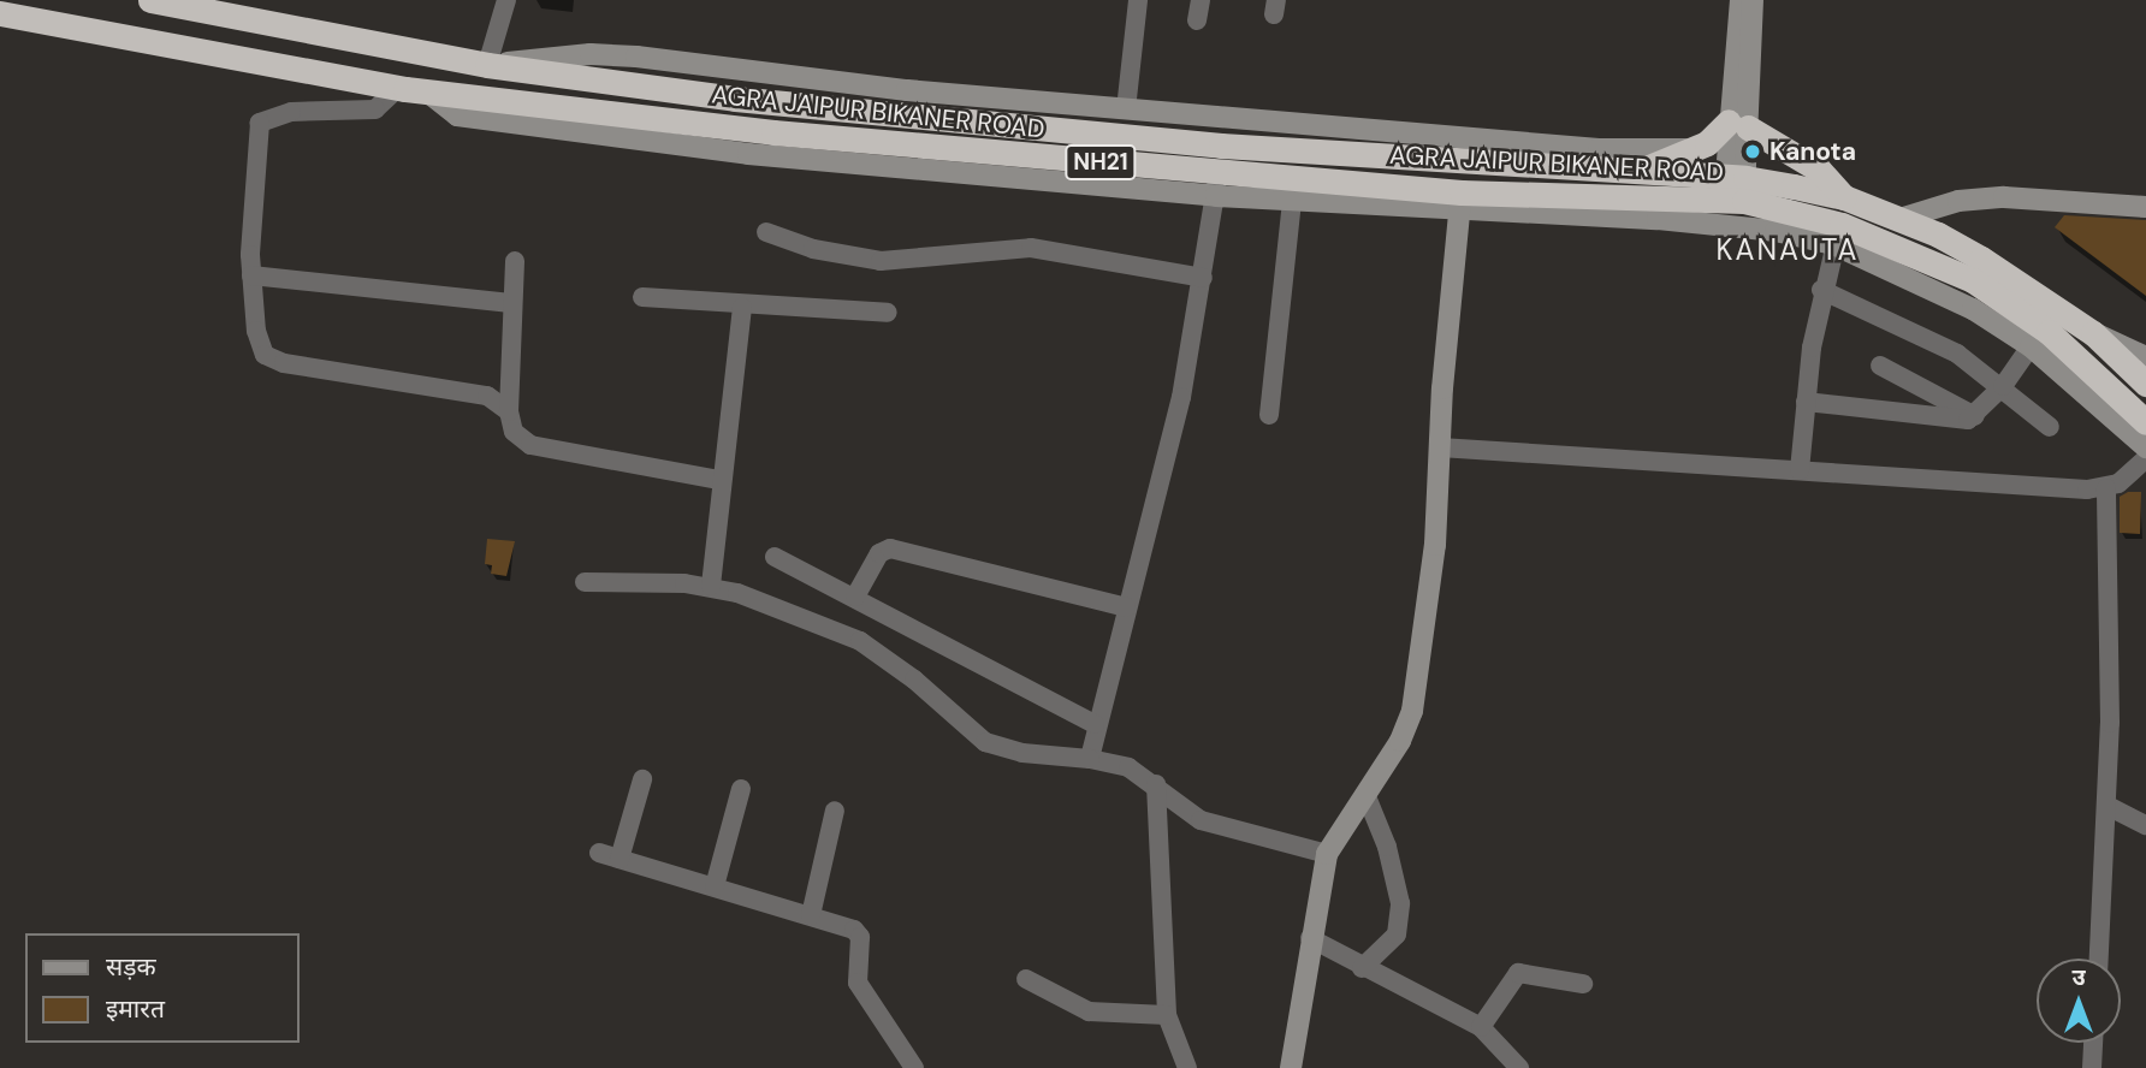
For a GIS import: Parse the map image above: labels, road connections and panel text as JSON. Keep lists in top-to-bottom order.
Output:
{
  "streets": {
    "highway": ["AGRA JAIPUR BIKANER ROAD", "NH21"]
  },
  "districts": ["KANAUTA"],
  "places": ["Kanota"],
  "legend": ["सड़क", "इमारत"],
  "north": "top"
}
